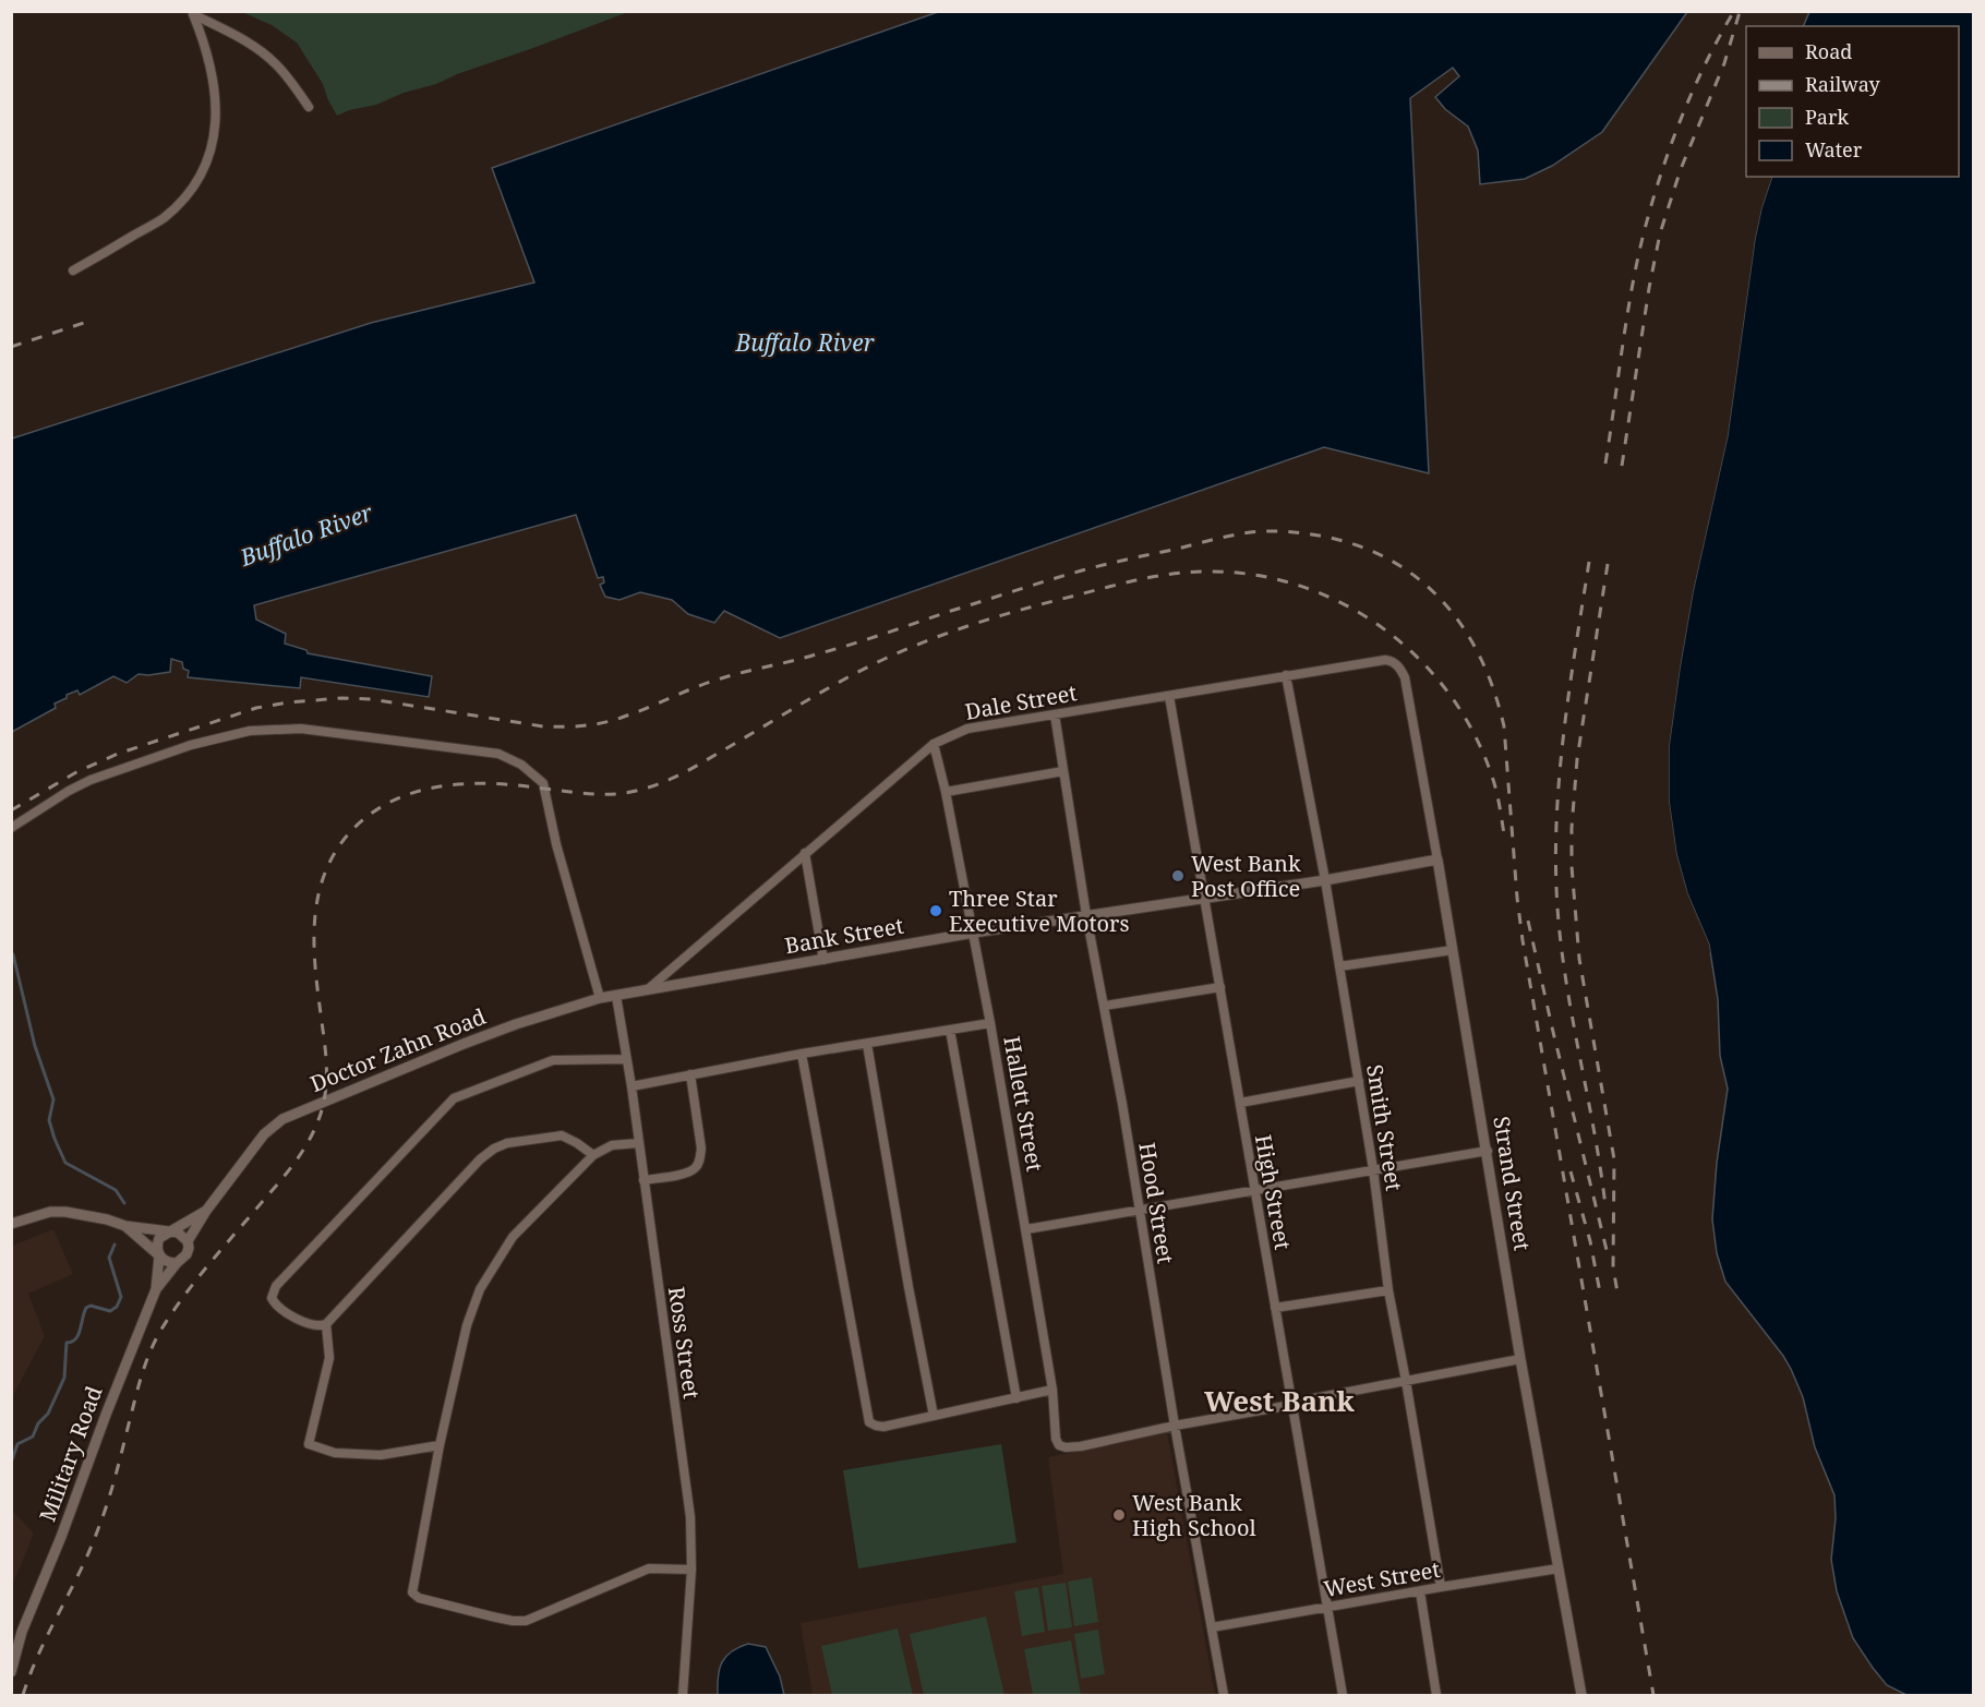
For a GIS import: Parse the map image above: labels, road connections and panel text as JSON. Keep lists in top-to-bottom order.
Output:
{
  "streets": {
    "street": [
      "Dale Street",
      "Bank Street",
      "Doctor Zahn Road",
      "Hallett Street",
      "Smith Street",
      "Strand Street",
      "High Street",
      "Hood Street",
      "Ross Street",
      "Military Road",
      "West Street"
    ]
  },
  "crossings": [
    ["Dale Street", "Bank Street"],
    ["Dale Street", "Doctor Zahn Road"],
    ["Dale Street", "Hallett Street"],
    ["Dale Street", "Smith Street"],
    ["Dale Street", "Strand Street"],
    ["Dale Street", "High Street"],
    ["Dale Street", "Hood Street"],
    ["Bank Street", "Doctor Zahn Road"],
    ["Bank Street", "Hallett Street"],
    ["Bank Street", "Smith Street"],
    ["Bank Street", "Strand Street"],
    ["Bank Street", "High Street"],
    ["Bank Street", "Hood Street"],
    ["Doctor Zahn Road", "Ross Street"],
    ["Doctor Zahn Road", "Military Road"],
    ["Hallett Street", "Hood Street"],
    ["Smith Street", "West Street"],
    ["Strand Street", "West Street"],
    ["High Street", "West Street"],
    ["Hood Street", "West Street"]
  ],
  "districts": ["West Bank"],
  "water": ["Buffalo River"],
  "places": ["West Bank Post Office", "Three Star Executive Motors", "West Bank High School"],
  "legend": [
    "Road",
    "Railway",
    "Park",
    "Water"
  ]
}
